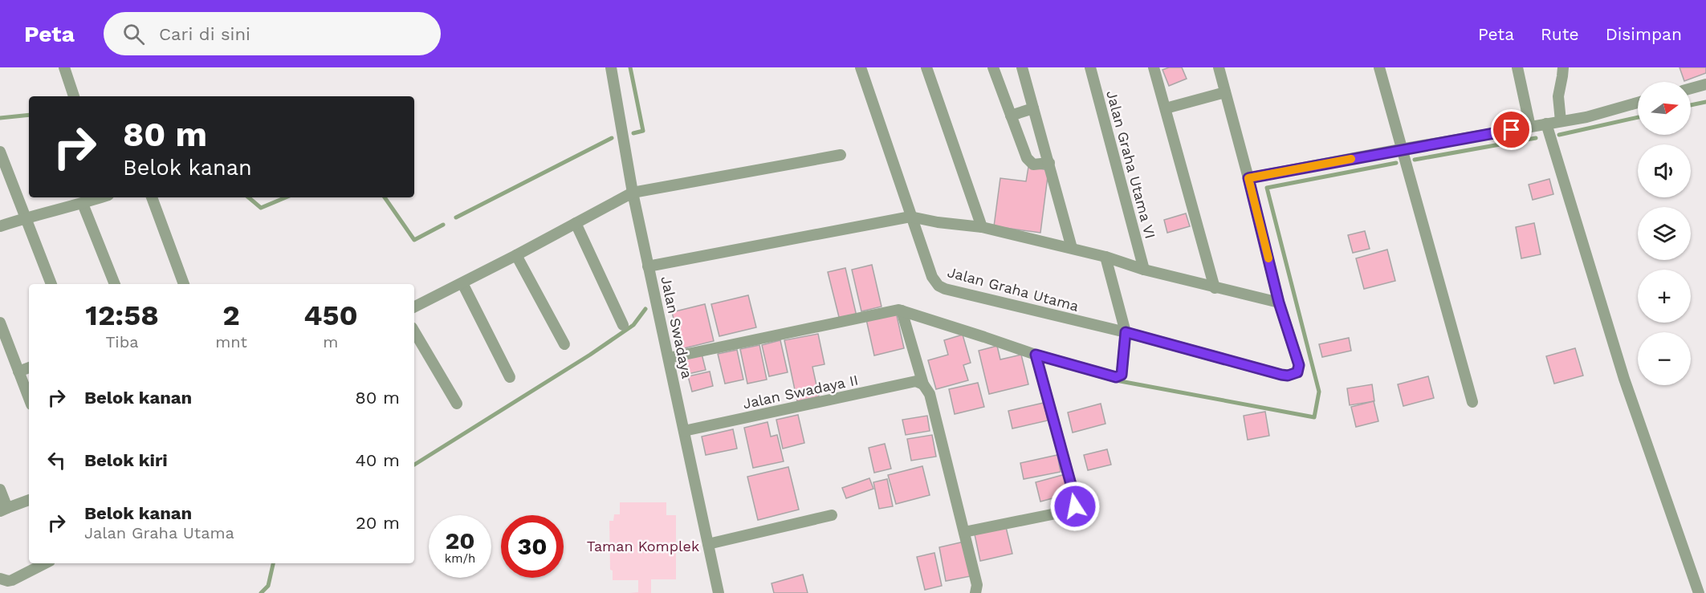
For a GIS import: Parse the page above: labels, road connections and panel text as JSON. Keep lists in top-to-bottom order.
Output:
{
  "streets": {
    "street": [
      "Jalan Graha Utama VI",
      "Jalan Graha Utama",
      "Jalan Swadaya",
      "Jalan Swadaya II"
    ]
  },
  "crossings": [
    ["Jalan Swadaya", "Jalan Swadaya II"]
  ],
  "parks": ["Taman Komplek"],
  "north": "right",
  "page": {
    "header": "Peta",
    "search": "Cari di sini",
    "nav": ["Peta", "Rute", "Disimpan"],
    "map_buttons": ["+", "−"],
    "turn": ["80 m", "Belok kanan"],
    "eta": [
      "12:58",
      "Tiba",
      "2",
      "mnt",
      "450",
      "m"
    ],
    "list": [
      {
        "name": "Belok kanan",
        "value": "80 m"
      },
      {
        "name": "Belok kiri",
        "value": "40 m"
      },
      {
        "name": "Belok kanan",
        "note": "Jalan Graha Utama",
        "value": "20 m"
      }
    ],
    "speed": "20 km/h",
    "limit": "30"
  }
}
